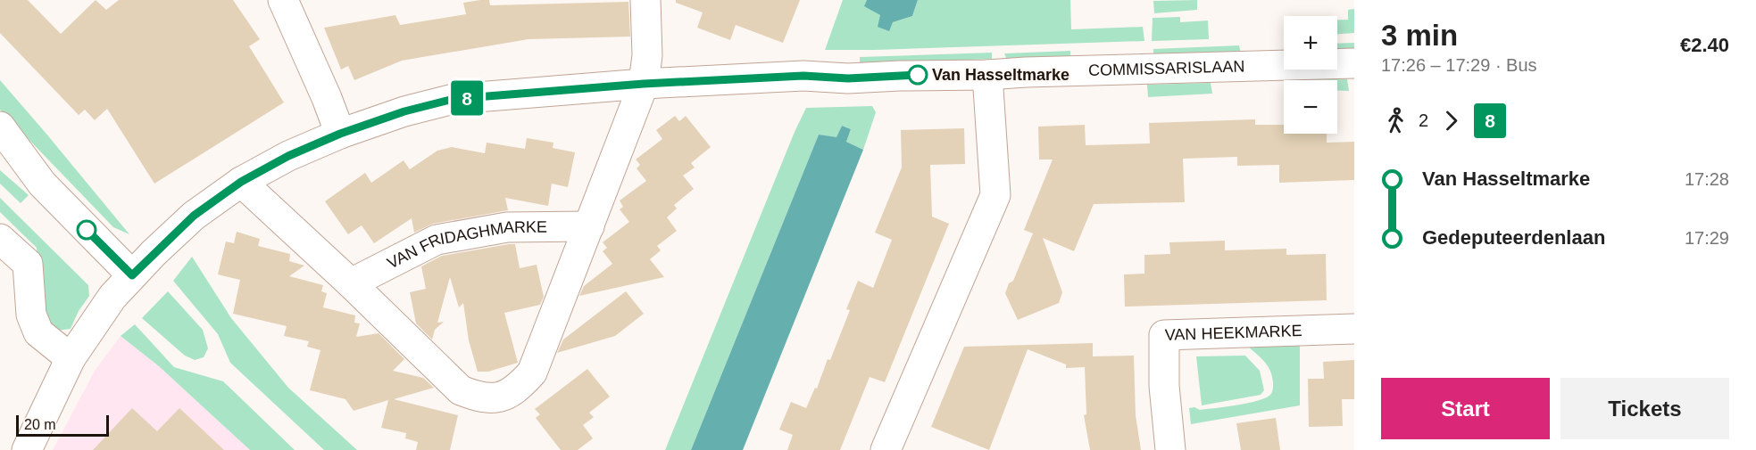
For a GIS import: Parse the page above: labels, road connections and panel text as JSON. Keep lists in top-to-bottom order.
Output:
{
  "streets": {
    "street": ["COMMISSARISLAAN", "VAN FRIDAGHMARKE", "VAN HEEKMARKE"]
  },
  "places": ["Van Hasseltmarke"],
  "lines": ["bus line 8"],
  "scale_bar": "20 m",
  "page": {
    "on_map": "8",
    "heading": ["3 min", "17:26 – 17:29 · Bus", "€2.40"],
    "map_buttons": ["+", "−"],
    "legs": ["2", "8"],
    "list": [
      {
        "name": "Van Hasseltmarke",
        "value": "17:28"
      },
      {
        "name": "Gedeputeerdenlaan",
        "value": "17:29"
      }
    ],
    "buttons": ["Start", "Tickets"],
    "scale": "20 m"
  }
}
